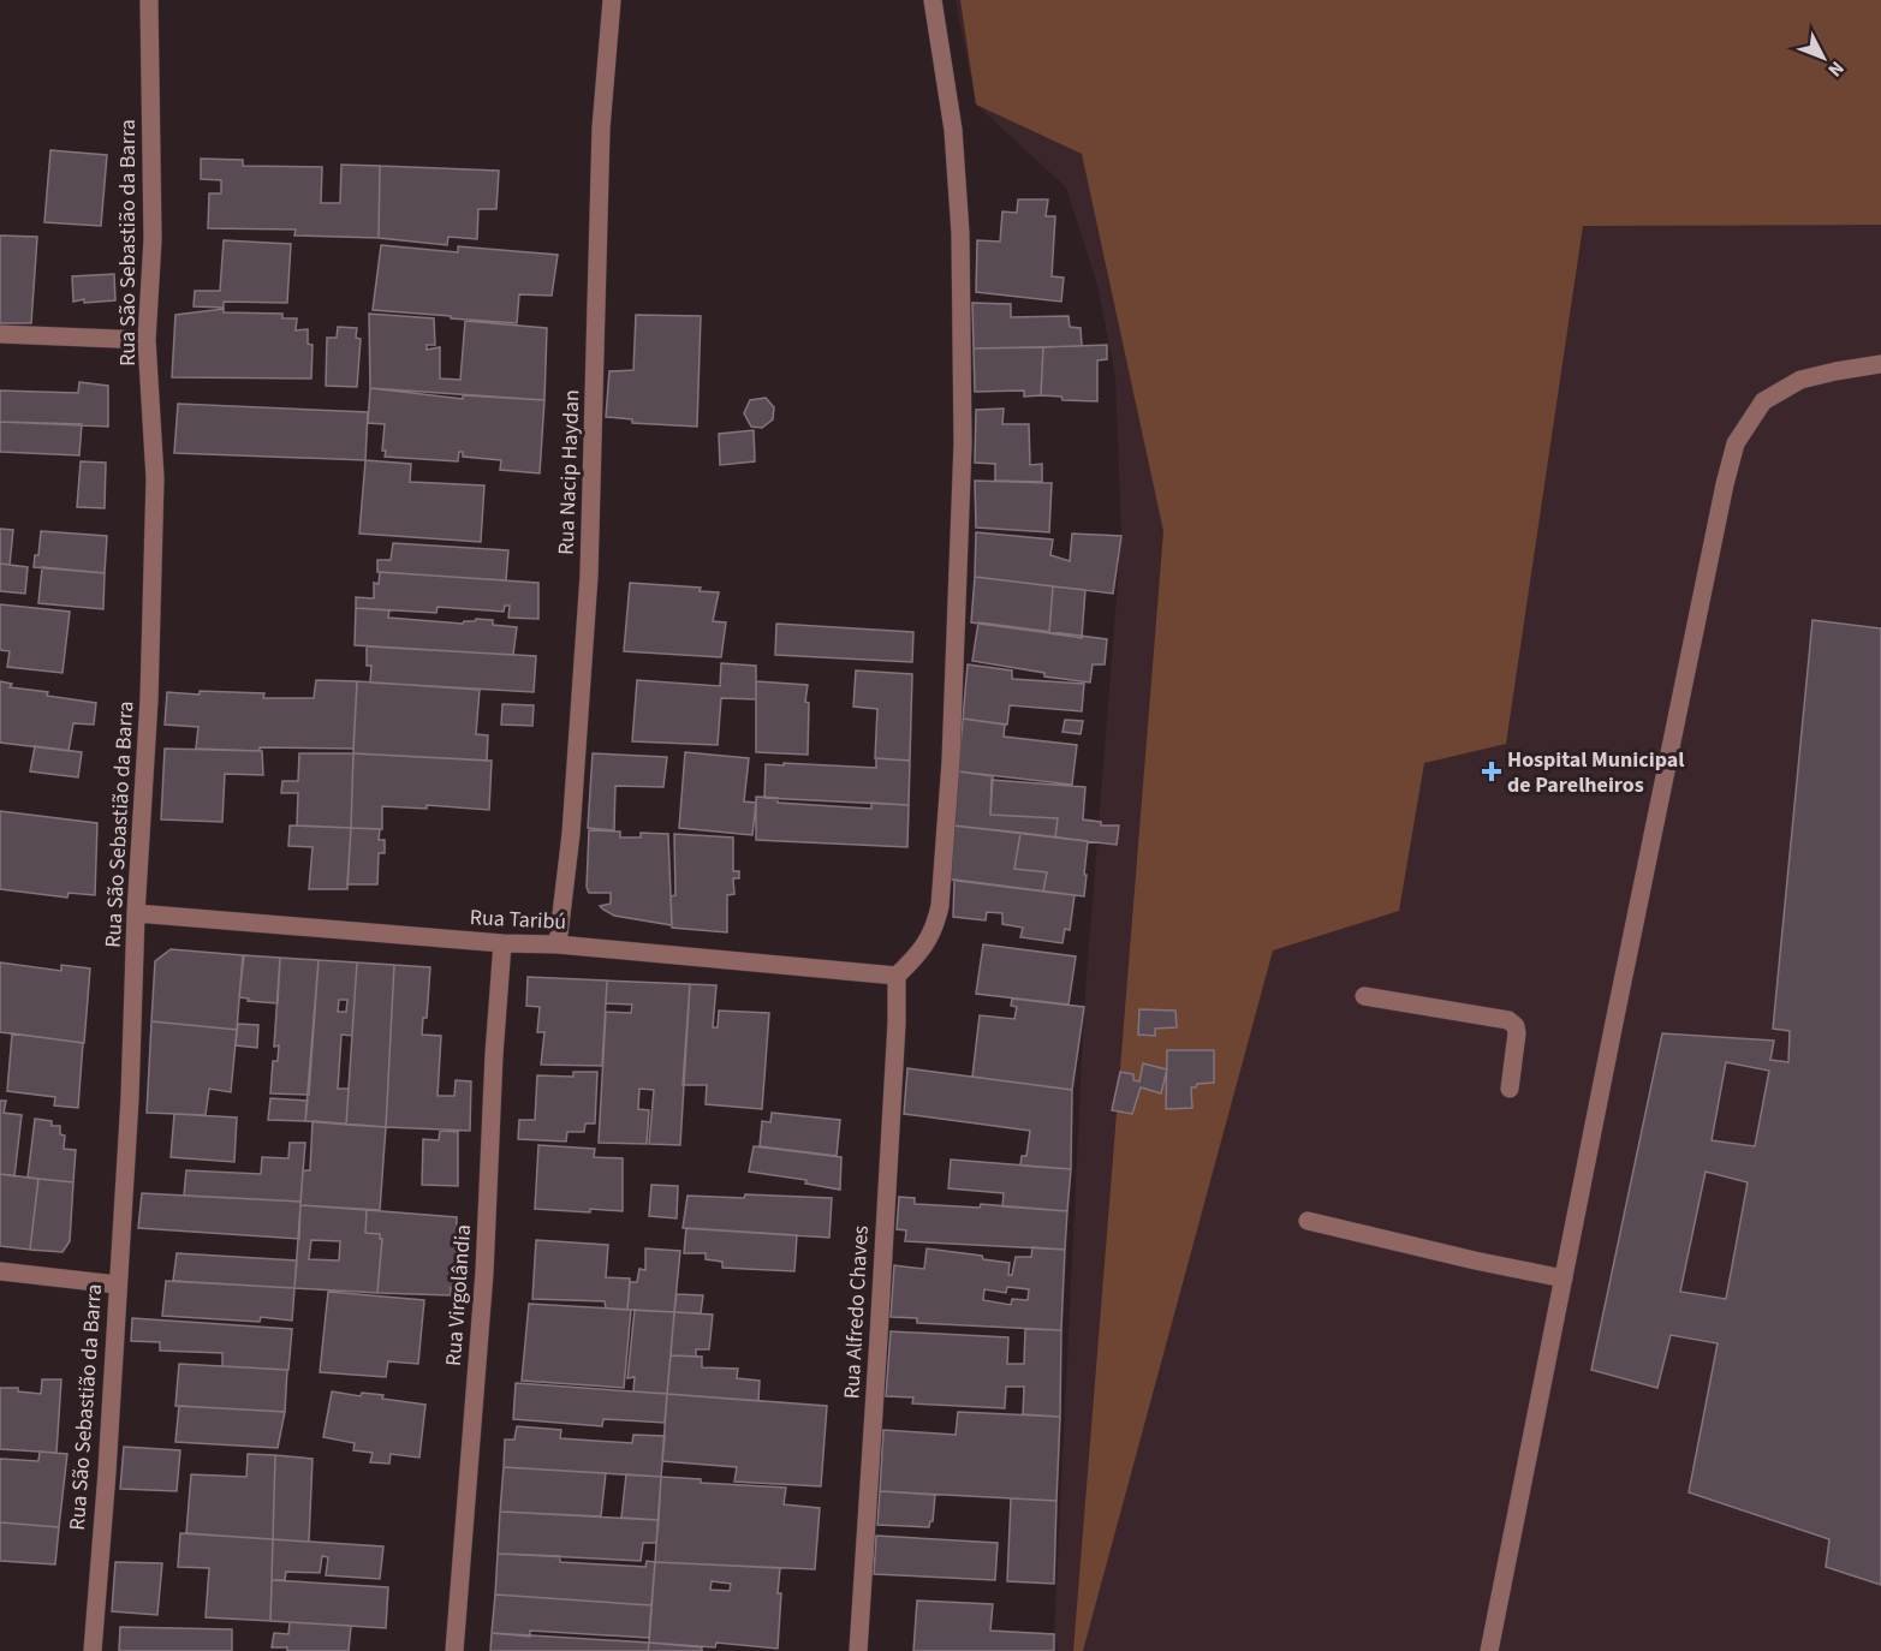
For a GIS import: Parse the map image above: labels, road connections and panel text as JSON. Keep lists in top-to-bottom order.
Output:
{
  "streets": {
    "street": [
      "Rua São Sebastião da Barra",
      "Rua Nacip Haydan",
      "Rua Taribú",
      "Rua Virgolândia",
      "Rua Alfredo Chaves"
    ]
  },
  "crossings": [
    ["Rua São Sebastião da Barra", "Rua Taribú"],
    ["Rua Nacip Haydan", "Rua Taribú"],
    ["Rua Taribú", "Rua Virgolândia"],
    ["Rua Taribú", "Rua Alfredo Chaves"]
  ],
  "places": {
    "health": ["Hospital Municipal de Parelheiros"]
  },
  "north": "bottom right"
}
